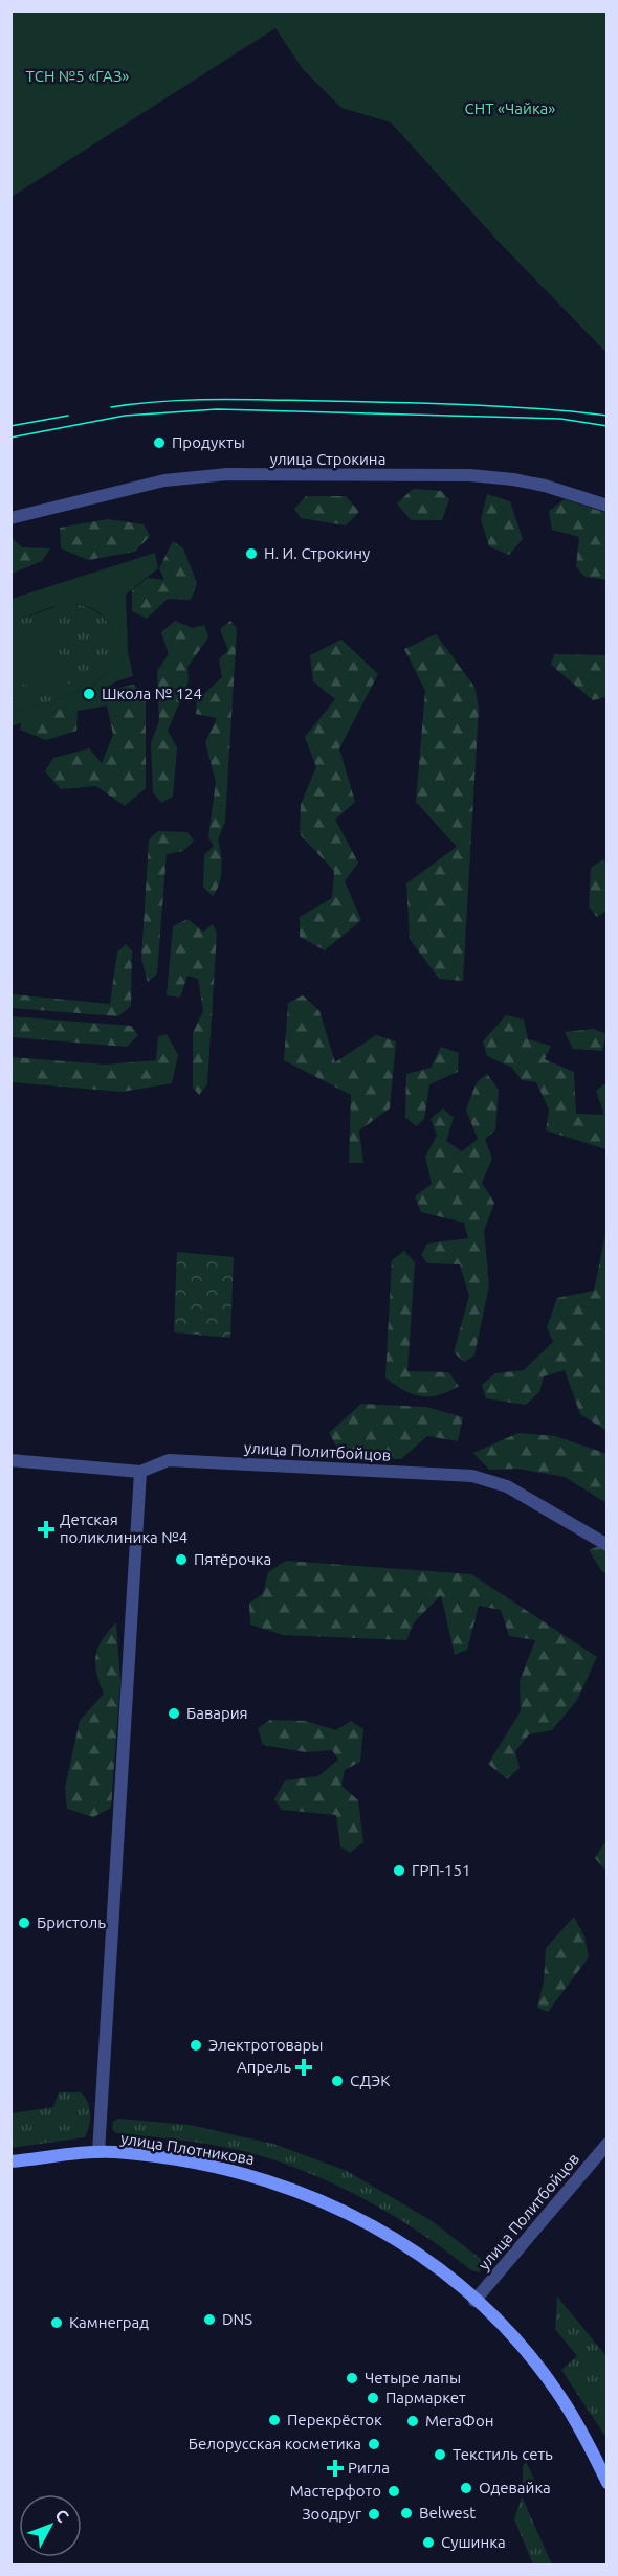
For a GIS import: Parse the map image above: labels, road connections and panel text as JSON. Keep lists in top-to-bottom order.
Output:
{
  "streets": {
    "main road": ["улица Плотникова"],
    "street": ["улица Строкина", "улица Политбойцов"]
  },
  "crossings": [
    ["улица Политбойцов", "улица Плотникова"]
  ],
  "parks": ["ТСН №5 «ГАЗ»", "СНТ «Чайка»"],
  "places": {
    "other": [
      "Продукты",
      "Н. И. Строкину",
      "Школа № 124",
      "Пятёрочка",
      "Бавария",
      "ГРП-151",
      "Бристоль",
      "Электротовары",
      "СДЭК",
      "DNS",
      "Камнеград",
      "Четыре лапы",
      "Пармаркет",
      "Перекрёсток",
      "МегаФон",
      "Белорусская косметика",
      "Текстиль сеть",
      "Одевайка",
      "Мастерфото",
      "Belwest",
      "Зоодруг",
      "Сушинка"
    ],
    "health": ["Детская поликлиника №4", "Апрель", "Ригла"]
  },
  "north": "top right"
}
